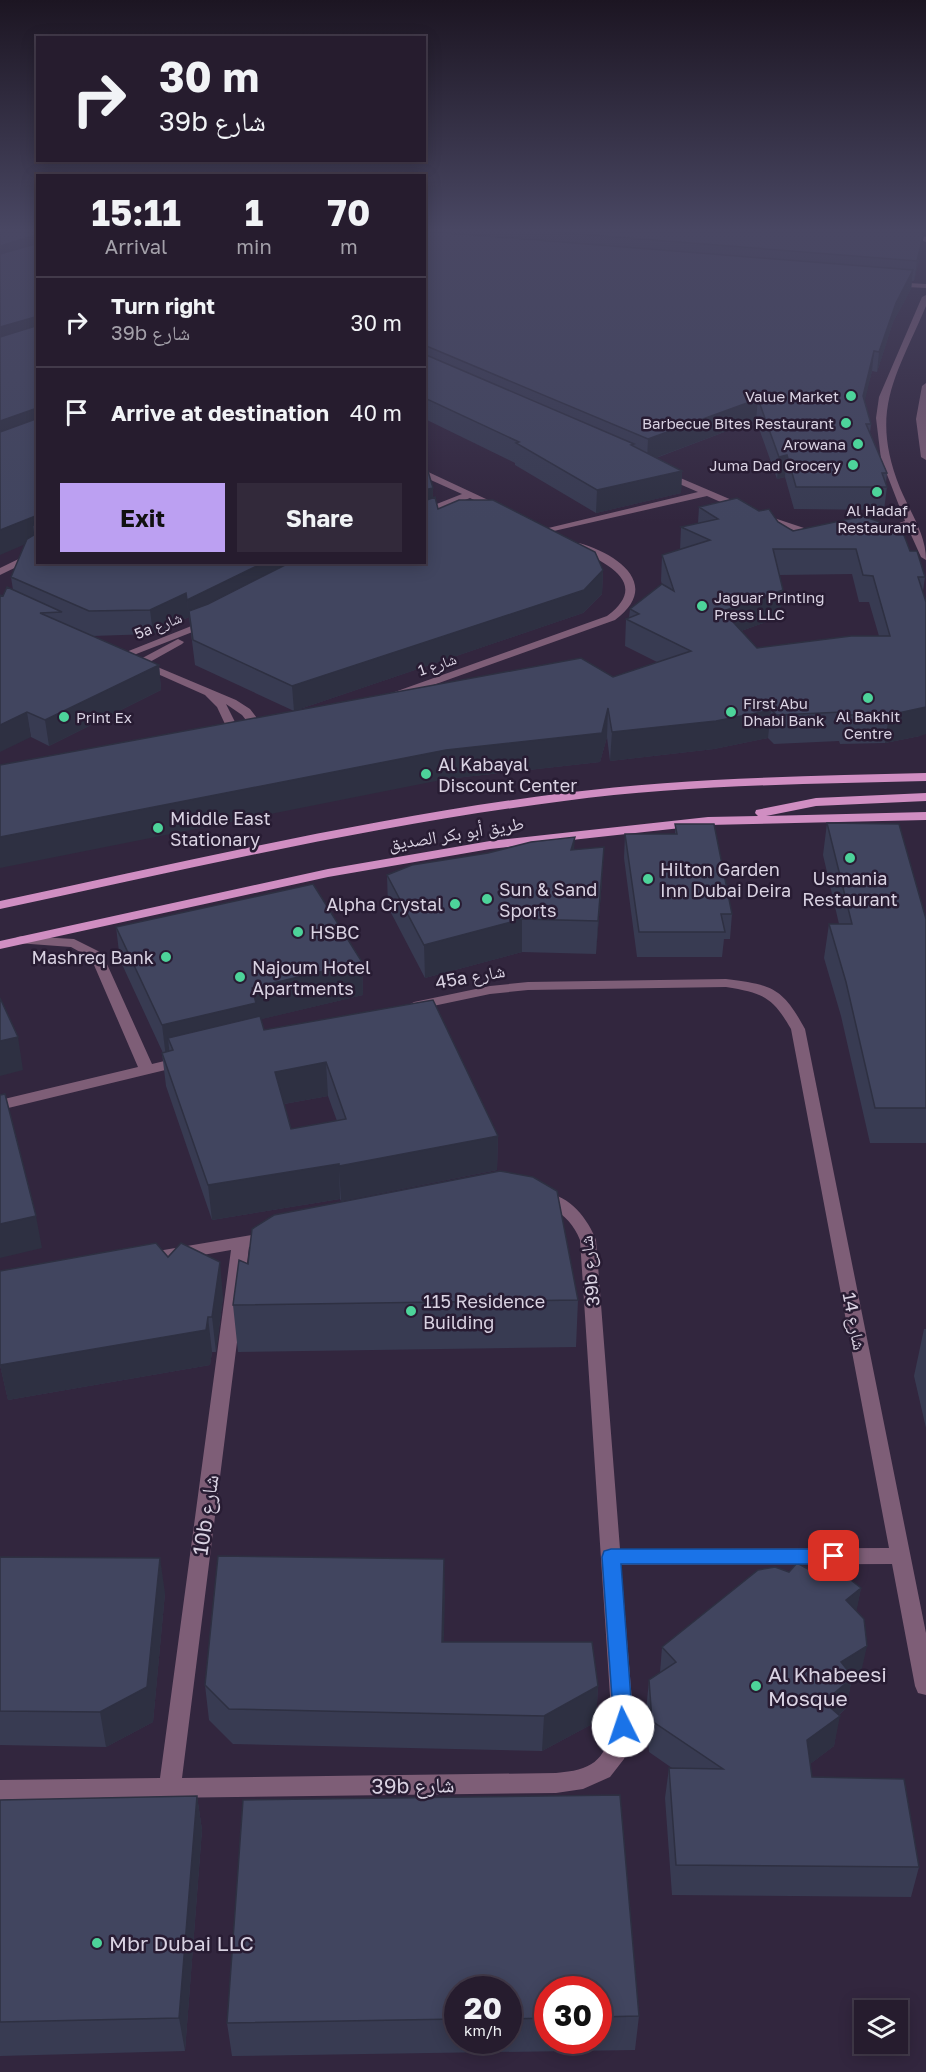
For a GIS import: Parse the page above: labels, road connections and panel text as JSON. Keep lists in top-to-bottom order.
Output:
{
  "streets": {
    "main road": ["طريق أبو بكر الصديق"],
    "street": [
      "5a شارع",
      "شارع 1",
      "45a شارع",
      "39b شارع",
      "شارع 14",
      "10b شارع"
    ]
  },
  "crossings": [
    ["45a شارع", "شارع 14"],
    ["39b شارع", "10b شارع"]
  ],
  "places": [
    "Value Market",
    "Barbecue Bites Restaurant",
    "Arowana",
    "Juma Dad Grocery",
    "Al Hadaf Restaurant",
    "Jaguar Printing Press LLC",
    "Al Bakhit Centre",
    "First Abu Dhabi Bank",
    "Print Ex",
    "Al Kabayal Discount Center",
    "Middle East Stationary",
    "Usmania Restaurant",
    "Hilton Garden Inn Dubai Deira",
    "Sun & Sand Sports",
    "Alpha Crystal",
    "HSBC",
    "Mashreq Bank",
    "Najoum Hotel Apartments",
    "115 Residence Building",
    "Al Khabeesi Mosque",
    "Mbr Dubai LLC"
  ],
  "page": {
    "turn": ["30 m", "39b شارع"],
    "eta": [
      "15:11",
      "Arrival",
      "1",
      "min",
      "70",
      "m"
    ],
    "list": [
      {
        "name": "Turn right",
        "note": "39b شارع",
        "value": "30 m"
      },
      {
        "name": "Arrive at destination",
        "value": "40 m"
      }
    ],
    "buttons": ["Exit", "Share"],
    "speed": "20 km/h",
    "limit": "30"
  }
}
